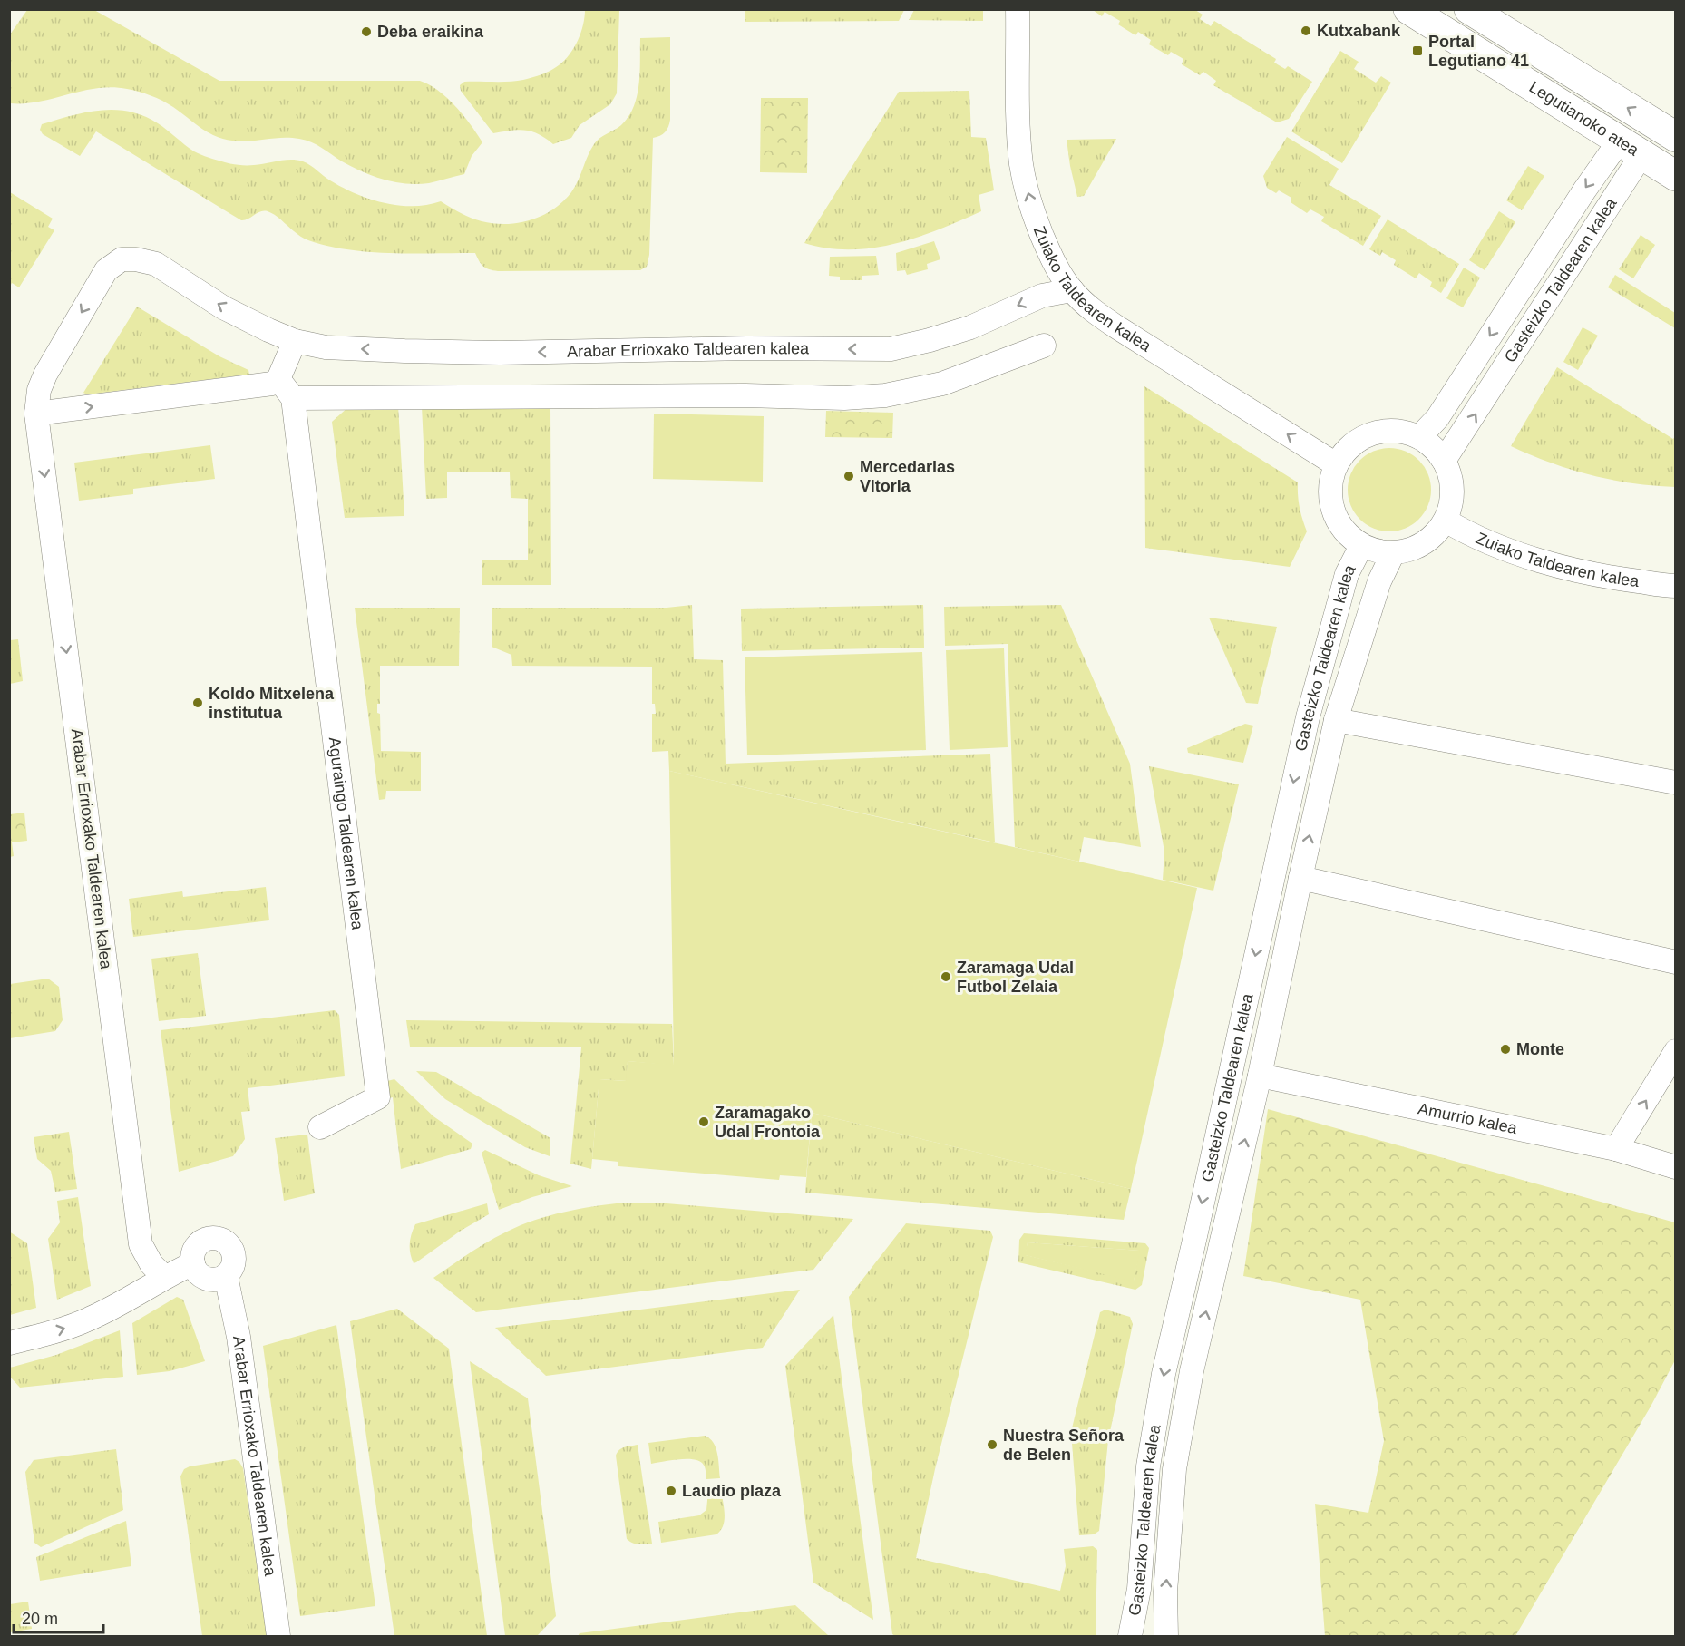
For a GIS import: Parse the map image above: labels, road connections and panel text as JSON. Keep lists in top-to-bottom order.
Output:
{
  "streets": {
    "main road": ["Legutianoko atea"],
    "street": [
      "Gasteizko Taldearen kalea",
      "Zuiako Taldearen kalea",
      "Arabar Errioxako Taldearen kalea",
      "Aguraingo Taldearen kalea",
      "Amurrio kalea"
    ]
  },
  "crossings": [
    ["Legutianoko atea", "Gasteizko Taldearen kalea"],
    ["Gasteizko Taldearen kalea", "Zuiako Taldearen kalea"],
    ["Gasteizko Taldearen kalea", "Amurrio kalea"],
    ["Zuiako Taldearen kalea", "Arabar Errioxako Taldearen kalea"]
  ],
  "one_way": ["Zuiako Taldearen kalea"],
  "places": {
    "other": [
      "Kutxabank",
      "Deba eraikina",
      "Mercedarias Vitoria",
      "Koldo Mitxelena institutua",
      "Zaramaga Udal Futbol Zelaia",
      "Monte",
      "Zaramagako Udal Frontoia",
      "Nuestra Señora de Belen",
      "Laudio plaza"
    ],
    "transit": ["Portal Legutiano 41"]
  },
  "scale_bar": "20 m"
}
